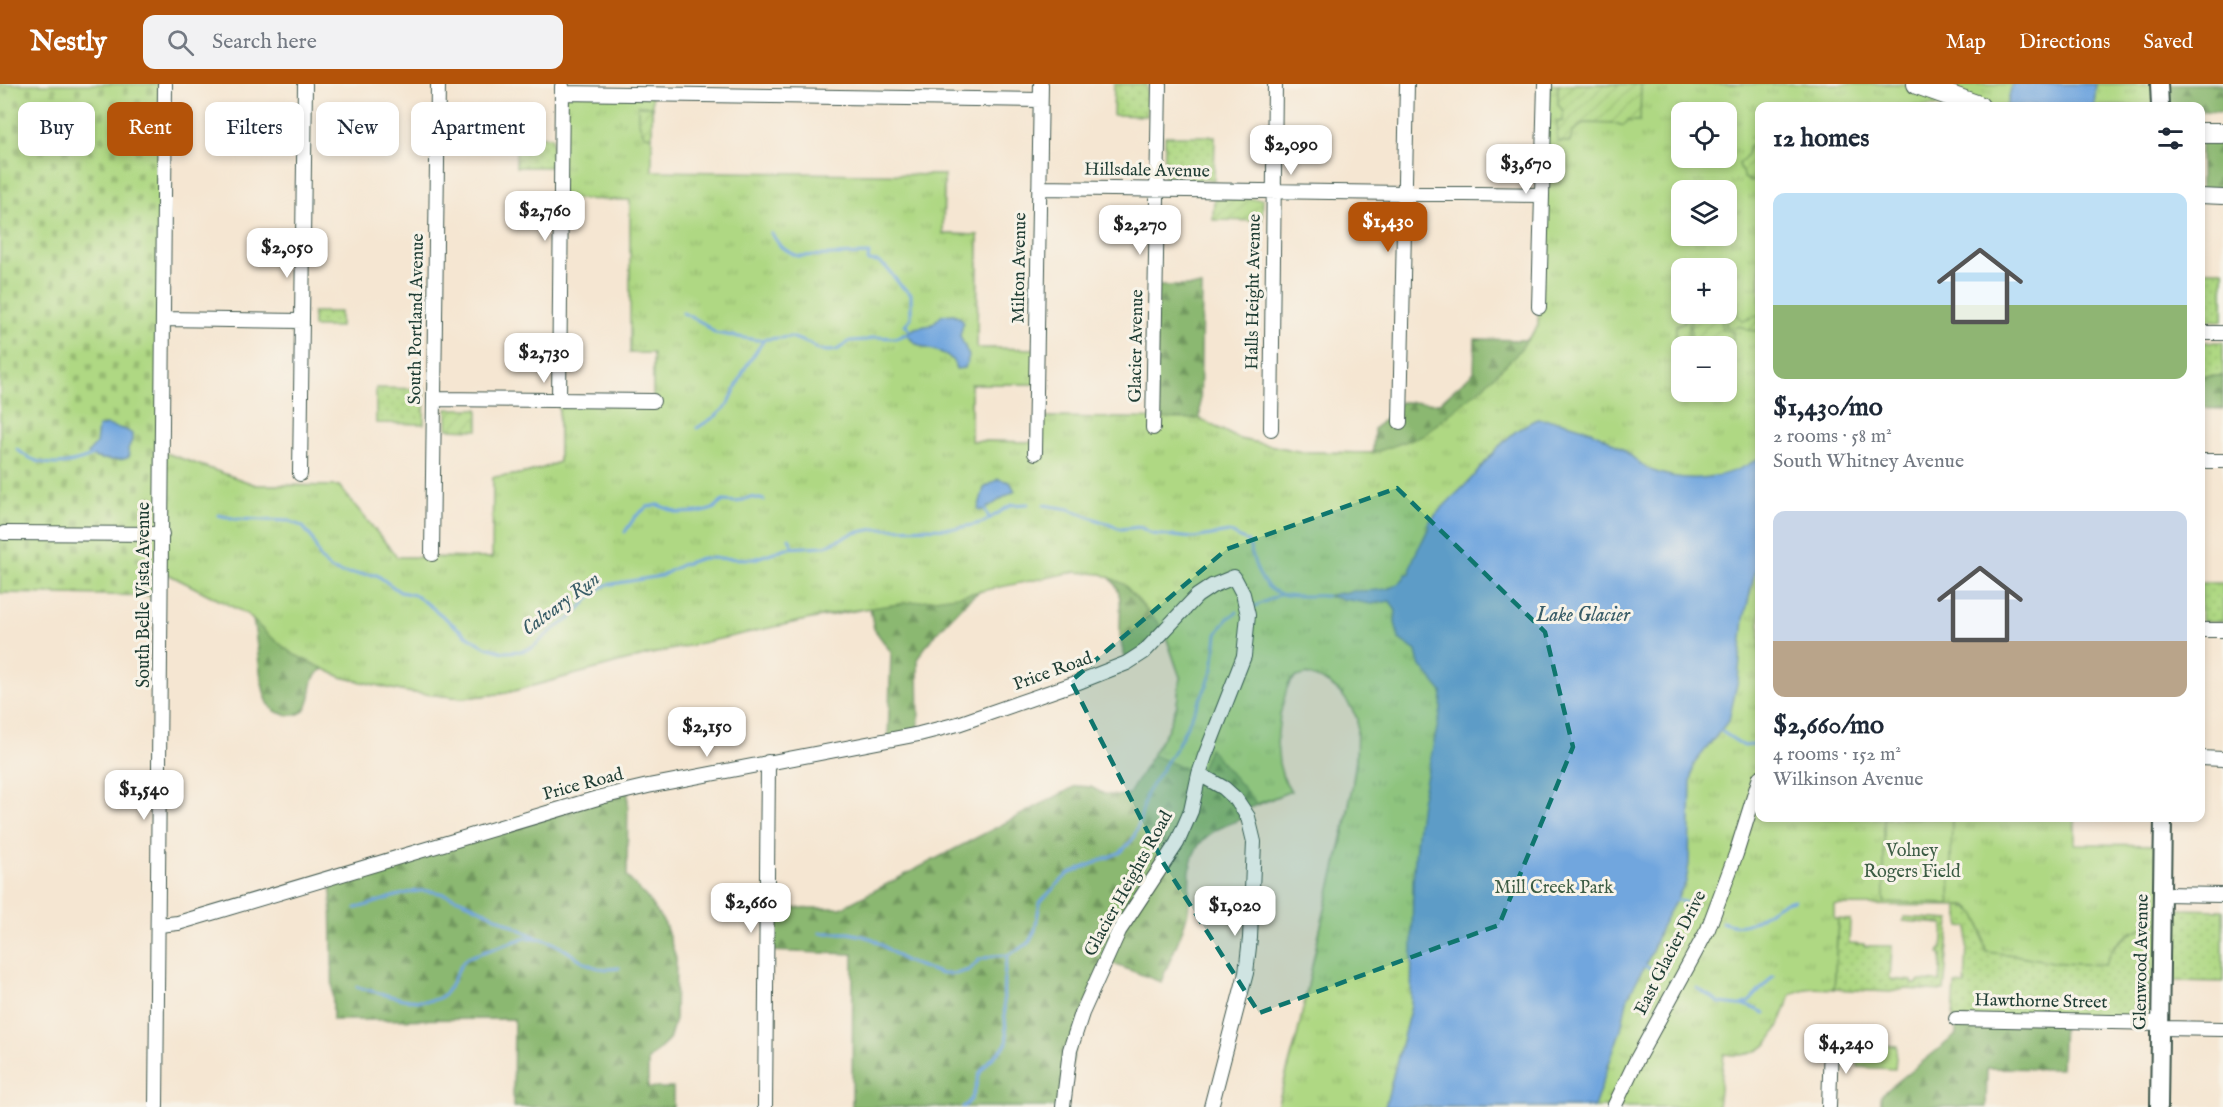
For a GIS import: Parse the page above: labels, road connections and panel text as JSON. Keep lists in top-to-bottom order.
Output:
{
  "streets": {
    "main road": ["Glenwood Avenue"],
    "street": [
      "Hillsdale Avenue",
      "Milton Avenue",
      "Halls Height Avenue",
      "South Portland Avenue",
      "Glacier Avenue",
      "South Belle Vista Avenue",
      "Price Road",
      "Glacier Heights Road",
      "East Glacier Drive",
      "Hawthorne Street"
    ]
  },
  "crossings": [
    ["Hillsdale Avenue", "Milton Avenue"],
    ["Hillsdale Avenue", "Halls Height Avenue"],
    ["Hillsdale Avenue", "Glacier Avenue"],
    ["South Belle Vista Avenue", "Price Road"],
    ["Price Road", "Glacier Heights Road"],
    ["Glenwood Avenue", "Hawthorne Street"]
  ],
  "water": ["Calvary Run", "Lake Glacier"],
  "parks": ["Volney Rogers Field", "Mill Creek Park"],
  "page": {
    "header": "Nestly",
    "search": "Search here",
    "nav": ["Map", "Directions", "Saved"],
    "map_buttons": ["+", "−"],
    "chip": [
      "Buy",
      "Rent",
      "Filters",
      "New",
      "Apartment"
    ],
    "heading": "12 homes",
    "price": [
      "$2,090",
      "$3,670",
      "$2,760",
      "$1,430",
      "$2,270",
      "$2,050",
      "$2,730",
      "$2,150",
      "$1,540",
      "$2,660",
      "$1,020",
      "$4,240"
    ],
    "list": [
      {
        "name": "$1,430/mo",
        "note": "2 rooms · 58 m² · South Whitney Avenue"
      },
      {
        "name": "$2,660/mo",
        "note": "4 rooms · 152 m² · Wilkinson Avenue"
      }
    ]
  }
}
